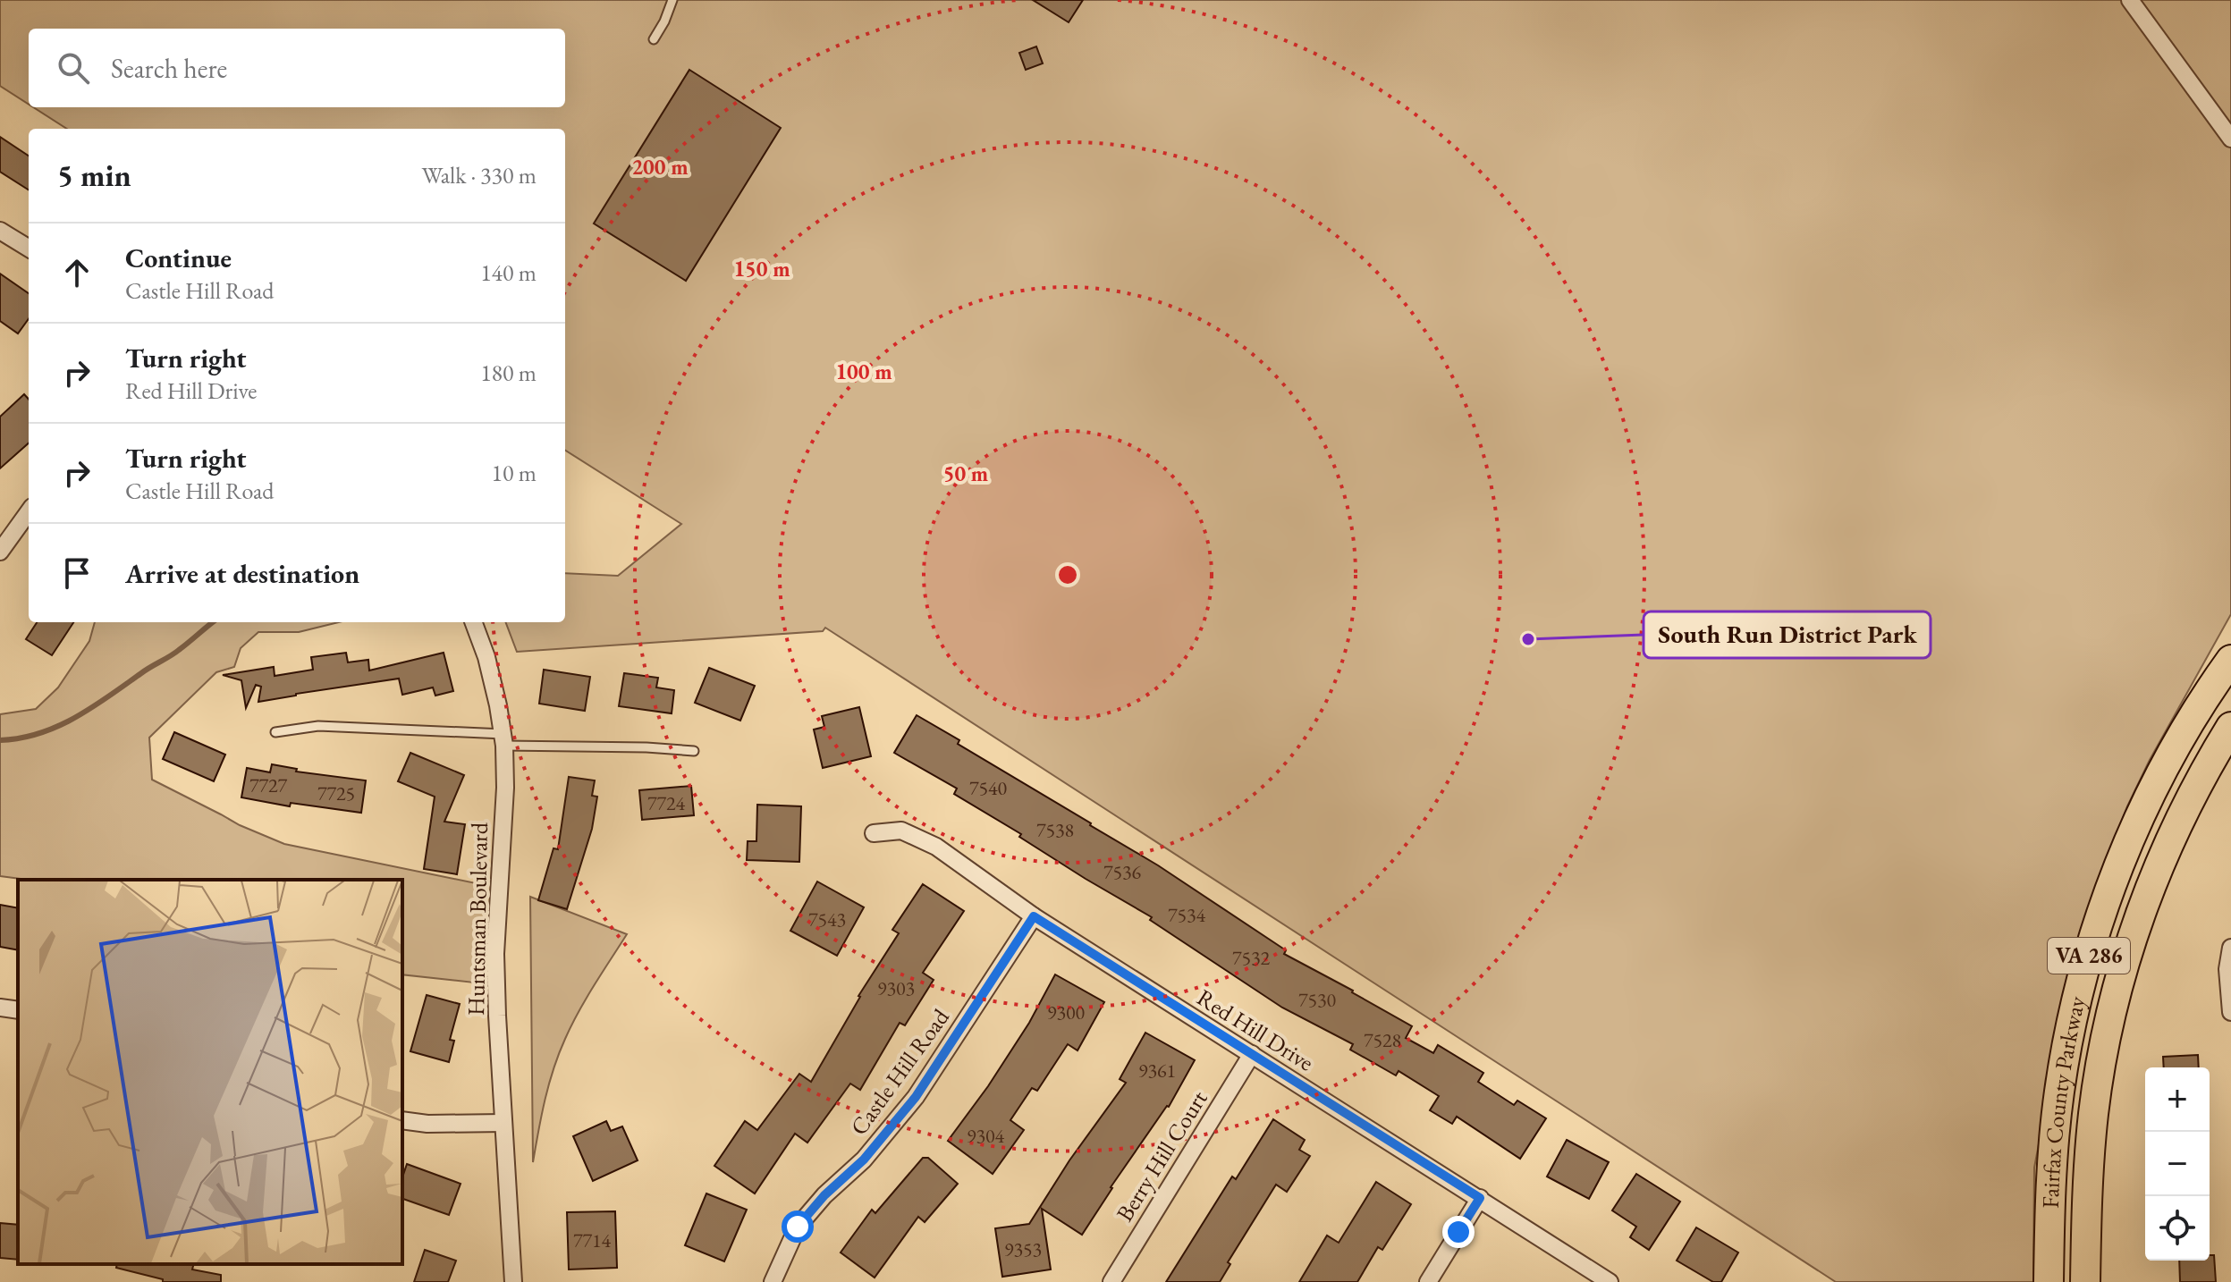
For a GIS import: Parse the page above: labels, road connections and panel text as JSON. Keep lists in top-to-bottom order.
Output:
{
  "streets": {
    "highway": ["VA 286", "Fairfax County Parkway"],
    "street": [
      "Huntsman Boulevard",
      "Red Hill Drive",
      "Castle Hill Road",
      "Berry Hill Court"
    ]
  },
  "crossings": [
    ["Red Hill Drive", "Castle Hill Road"],
    ["Red Hill Drive", "Berry Hill Court"]
  ],
  "places": ["South Run District Park"],
  "house_numbers": [
    "7727",
    "7540",
    "7725",
    "7724",
    "7538",
    "7536",
    "7534",
    "7543",
    "7532",
    "9303",
    "7530",
    "9300",
    "7528",
    "9361",
    "9304",
    "7714",
    "9353"
  ],
  "page": {
    "search": "Search here",
    "heading": ["5 min", "Walk · 330 m"],
    "list": [
      ["Continue", "Castle Hill Road", "140 m"],
      ["Turn right", "Red Hill Drive", "180 m"],
      ["Turn right", "Castle Hill Road", "10 m"],
      "Arrive at destination"
    ],
    "map_buttons": ["+", "−"]
  },
  "rings": [
    "200 m",
    "150 m",
    "100 m",
    "50 m"
  ]
}
